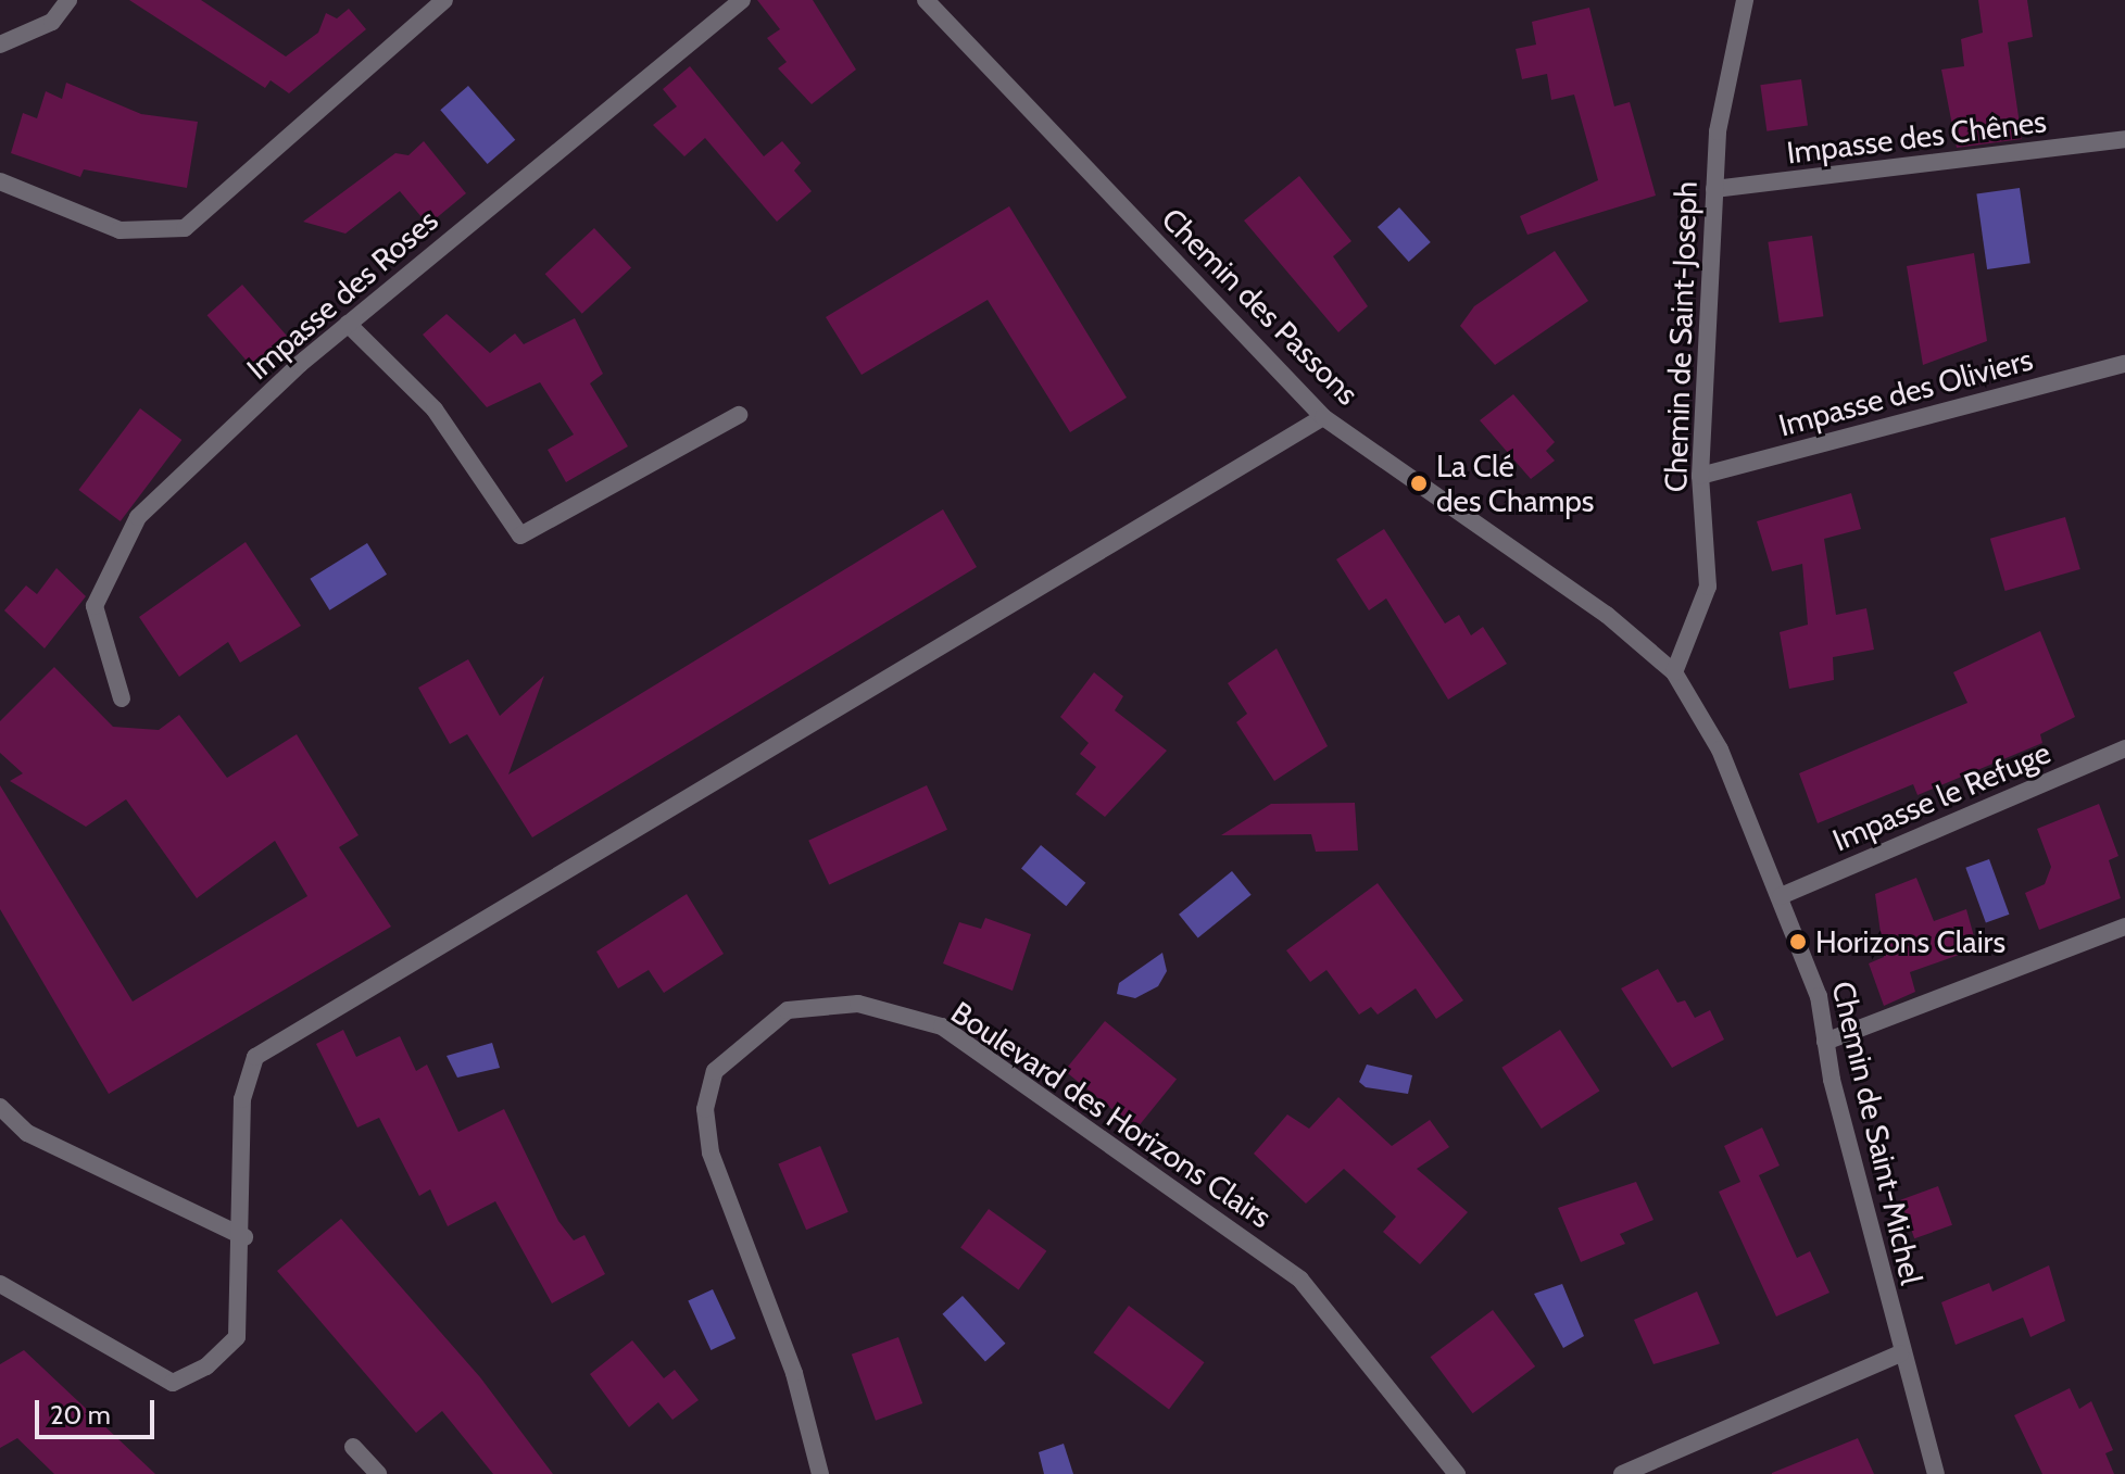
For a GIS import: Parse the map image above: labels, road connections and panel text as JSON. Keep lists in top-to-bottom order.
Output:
{
  "streets": {
    "street": [
      "Impasse des Chênes",
      "Impasse des Roses",
      "Chemin des Passons",
      "Chemin de Saint-Joseph",
      "Impasse des Oliviers",
      "Impasse le Refuge",
      "Boulevard des Horizons Clairs",
      "Chemin de Saint-Michel"
    ]
  },
  "crossings": [
    ["Impasse des Chênes", "Chemin de Saint-Joseph"],
    ["Chemin des Passons", "Chemin de Saint-Joseph"],
    ["Chemin des Passons", "Chemin de Saint-Michel"],
    ["Chemin de Saint-Joseph", "Impasse des Oliviers"],
    ["Chemin de Saint-Joseph", "Chemin de Saint-Michel"],
    ["Impasse le Refuge", "Chemin de Saint-Michel"]
  ],
  "places": ["La Clé des Champs", "Horizons Clairs"],
  "scale_bar": "20 m"
}
